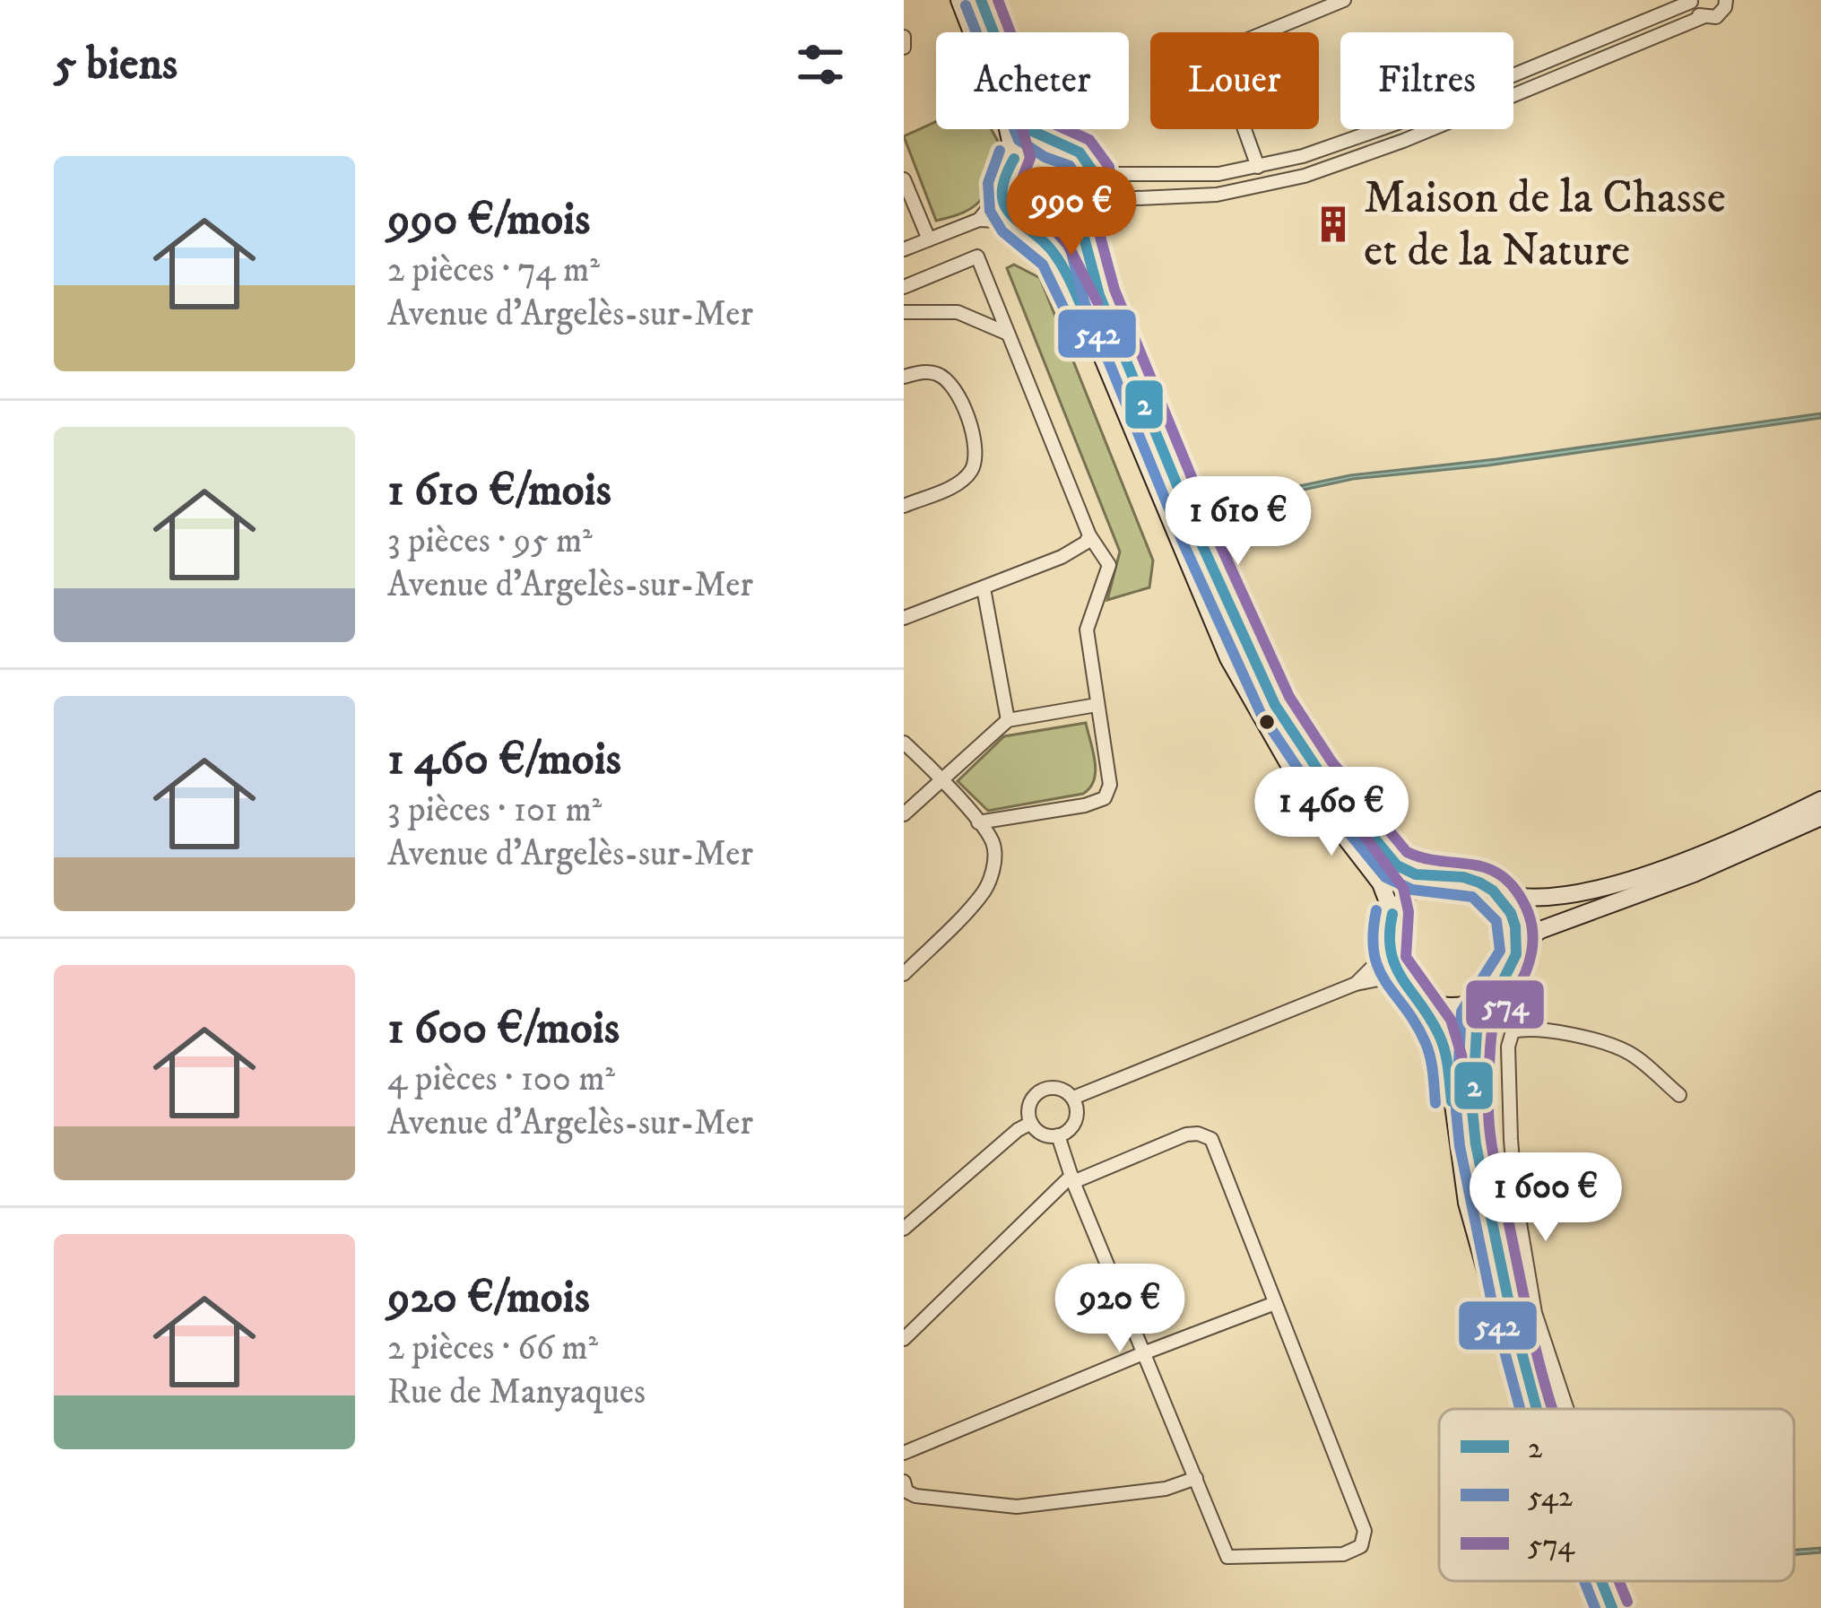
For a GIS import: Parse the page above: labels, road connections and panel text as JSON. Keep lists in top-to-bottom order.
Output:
{
  "places": {
    "building": ["Maison de la Chasse et de la Nature"]
  },
  "lines": ["transit line 2", "transit line 574", "transit line 542"],
  "legend": ["2", "542", "574"],
  "page": {
    "heading": "5 biens",
    "chip": ["Acheter", "Louer", "Filtres"],
    "list": [
      {
        "name": "990 €/mois",
        "note": "2 pièces · 74 m² · Avenue d'Argelès-sur-Mer"
      },
      {
        "name": "1 610 €/mois",
        "note": "3 pièces · 95 m² · Avenue d'Argelès-sur-Mer"
      },
      {
        "name": "1 460 €/mois",
        "note": "3 pièces · 101 m² · Avenue d'Argelès-sur-Mer"
      },
      {
        "name": "1 600 €/mois",
        "note": "4 pièces · 100 m² · Avenue d'Argelès-sur-Mer"
      },
      {
        "name": "920 €/mois",
        "note": "2 pièces · 66 m² · Rue de Manyaques"
      }
    ],
    "price": [
      "990 €",
      "1 610 €",
      "1 460 €",
      "1 600 €",
      "920 €"
    ]
  }
}
